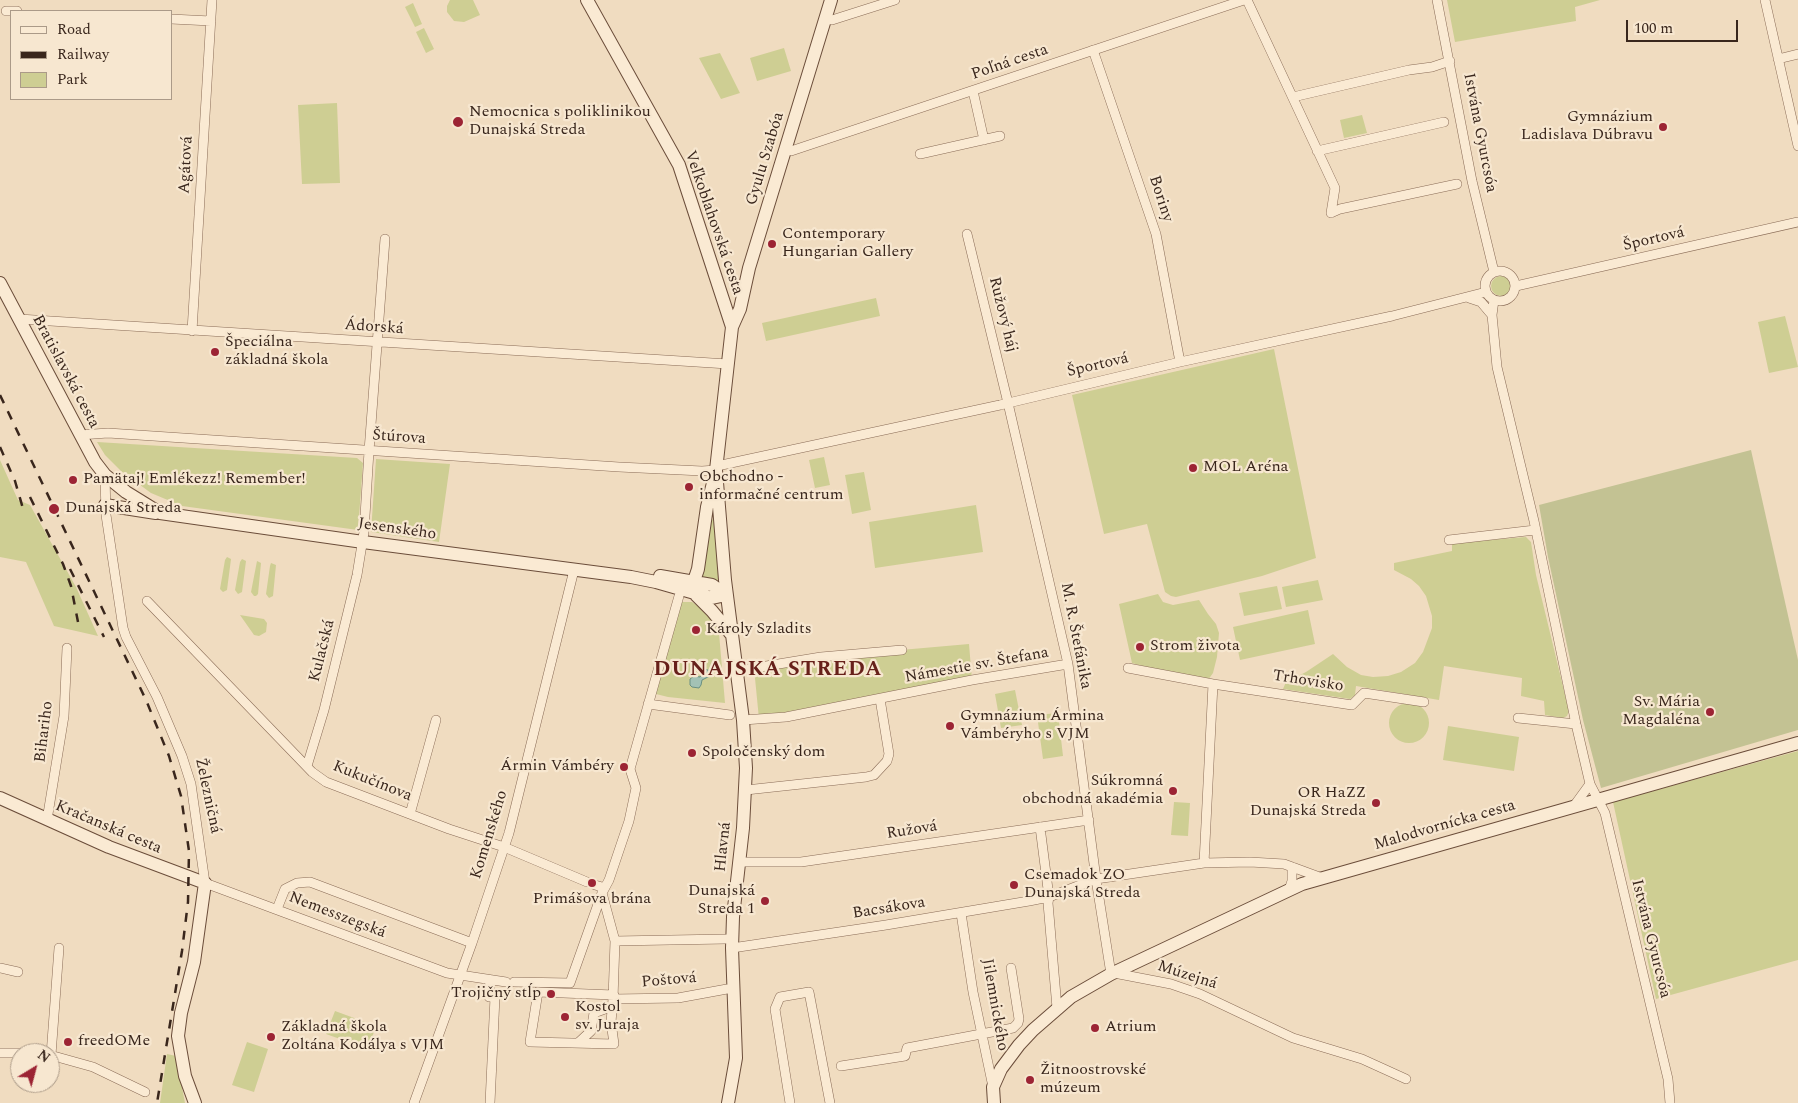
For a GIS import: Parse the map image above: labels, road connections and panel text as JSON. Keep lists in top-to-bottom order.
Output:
{
  "streets": {
    "street": [
      "Poľná cesta",
      "Istvána Gyurcsóa",
      "Gyulu Szabóa",
      "Agátová",
      "Boriny",
      "Veľkoblahovská cesta",
      "Športová",
      "Ružový háj",
      "Ádorská",
      "Bratislavská cesta",
      "Štúrova",
      "Jesenského",
      "M. R. Štefánika",
      "Kulačská",
      "Námestie sv. Štefana",
      "Trhovisko",
      "Bihariho",
      "Kukučínova",
      "Železničná",
      "Malodvornícka cesta",
      "Kračanská cesta",
      "Ružová",
      "Komenského",
      "Hlavná",
      "Bacsákova",
      "Nemesszegská",
      "Múzejná",
      "Poštová",
      "Jilemnického"
    ]
  },
  "crossings": [
    ["Poľná cesta", "Gyulu Szabóa"],
    ["Poľná cesta", "Boriny"],
    ["Istvána Gyurcsóa", "Športová"],
    ["Istvána Gyurcsóa", "Malodvornícka cesta"],
    ["Gyulu Szabóa", "Veľkoblahovská cesta"],
    ["Agátová", "Ádorská"],
    ["Boriny", "Športová"],
    ["Športová", "Ružový háj"],
    ["Športová", "Štúrova"],
    ["Športová", "M. R. Štefánika"],
    ["Športová", "Hlavná"],
    ["Ružový háj", "M. R. Štefánika"],
    ["Ádorská", "Bratislavská cesta"],
    ["Ádorská", "Kulačská"],
    ["Bratislavská cesta", "Štúrova"],
    ["Bratislavská cesta", "Jesenského"],
    ["Bratislavská cesta", "Železničná"],
    ["Štúrova", "Kulačská"],
    ["Štúrova", "Hlavná"],
    ["Jesenského", "Kulačská"],
    ["Jesenského", "Železničná"],
    ["Jesenského", "Komenského"],
    ["M. R. Štefánika", "Námestie sv. Štefana"],
    ["M. R. Štefánika", "Ružová"],
    ["M. R. Štefánika", "Bacsákova"],
    ["Kulačská", "Kukučínova"],
    ["Námestie sv. Štefana", "Hlavná"],
    ["Bihariho", "Kračanská cesta"],
    ["Kukučínova", "Komenského"],
    ["Kukučínova", "Nemesszegská"],
    ["Železničná", "Kračanská cesta"],
    ["Železničná", "Nemesszegská"],
    ["Malodvornícka cesta", "Múzejná"],
    ["Kračanská cesta", "Nemesszegská"],
    ["Ružová", "Hlavná"],
    ["Komenského", "Nemesszegská"],
    ["Hlavná", "Bacsákova"],
    ["Bacsákova", "Jilemnického"]
  ],
  "districts": ["DUNAJSKÁ STREDA"],
  "places": [
    "Nemocnica s poliklinikou Dunajská Streda",
    "Gymnázium Ladislava Dúbravu",
    "Contemporary Hungarian Gallery",
    "Špeciálna základná škola",
    "MOL Aréna",
    "Pamätaj! Emlékezz! Remember!",
    "Obchodno - informačné centrum",
    "Dunajská Streda",
    "Károly Szladits",
    "Strom života",
    "Sv. Mária Magdaléna",
    "Gymnázium Ármina Vámbéryho s VJM",
    "Spoločenský dom",
    "Ármin Vámbéry",
    "Súkromná obchodná akadémia",
    "OR HaZZ Dunajská Streda",
    "Primášova brána",
    "Csemadok ZO Dunajská Streda",
    "Dunajská Streda 1",
    "Trojičný stĺp",
    "Kostol sv. Juraja",
    "Atrium",
    "Základná škola Zoltána Kodálya s VJM",
    "freedOMe",
    "Žitnoostrovské múzeum"
  ],
  "legend": ["Road", "Railway", "Park"],
  "scale_bar": "100 m",
  "north": "top right"
}
